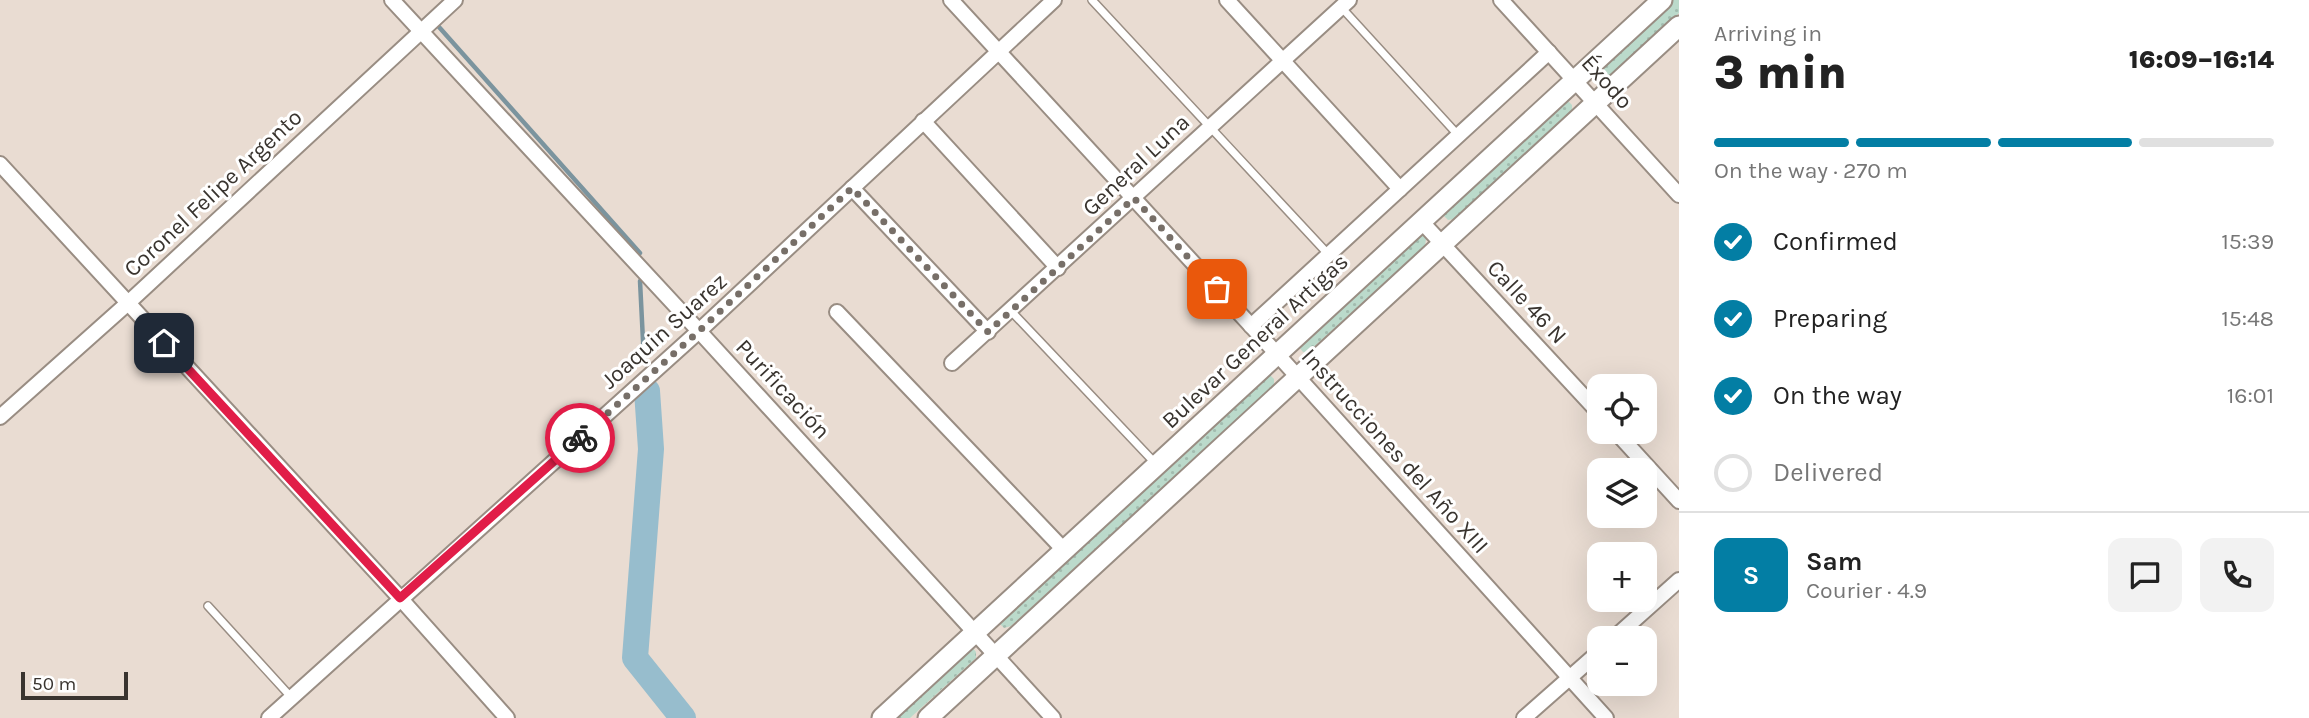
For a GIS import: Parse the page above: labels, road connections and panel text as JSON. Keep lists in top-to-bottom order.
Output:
{
  "streets": {
    "street": [
      "Éxodo",
      "General Luna",
      "Coronel Felipe Argento",
      "Calle 46 N",
      "Joaquin Suarez",
      "Bulevar General Artigas",
      "Purificación",
      "Instrucciones del Año XIII"
    ]
  },
  "crossings": [
    ["Éxodo", "Bulevar General Artigas"],
    ["General Luna", "Instrucciones del Año XIII"],
    ["Coronel Felipe Argento", "Purificación"],
    ["Calle 46 N", "Bulevar General Artigas"],
    ["Joaquin Suarez", "Purificación"],
    ["Joaquin Suarez", "Instrucciones del Año XIII"],
    ["Bulevar General Artigas", "Purificación"],
    ["Bulevar General Artigas", "Instrucciones del Año XIII"]
  ],
  "scale_bar": "50 m",
  "page": {
    "heading": ["3 min", "Arriving in", "16:09–16:14"],
    "panel": ["Sam", "Courier · 4.9"],
    "bar": "On the way · 270 m",
    "list": [
      ["Confirmed", "15:39"],
      ["Preparing", "15:48"],
      ["On the way", "16:01"],
      "Delivered"
    ],
    "map_buttons": ["+", "−"],
    "round": "S",
    "scale": "50 m"
  }
}
